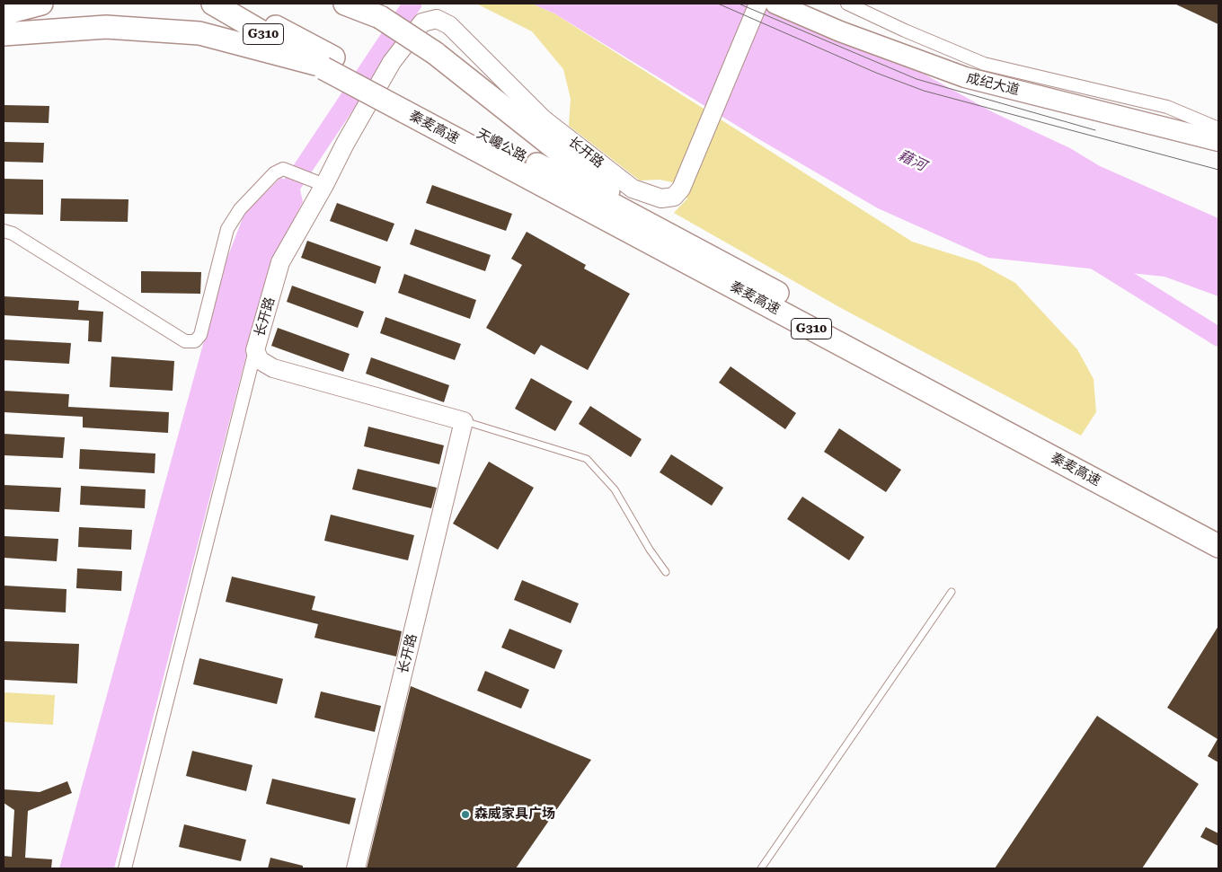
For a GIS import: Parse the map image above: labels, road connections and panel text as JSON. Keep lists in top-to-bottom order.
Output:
{
  "streets": {
    "highway": ["G310", "秦麦高速", "天巉公路"],
    "main road": ["成纪大道"],
    "street": ["长开路"]
  },
  "crossings": [
    ["G310", "秦麦高速"],
    ["秦麦高速", "天巉公路"]
  ],
  "water": ["藉河"],
  "places": ["森威家具广场"]
}
